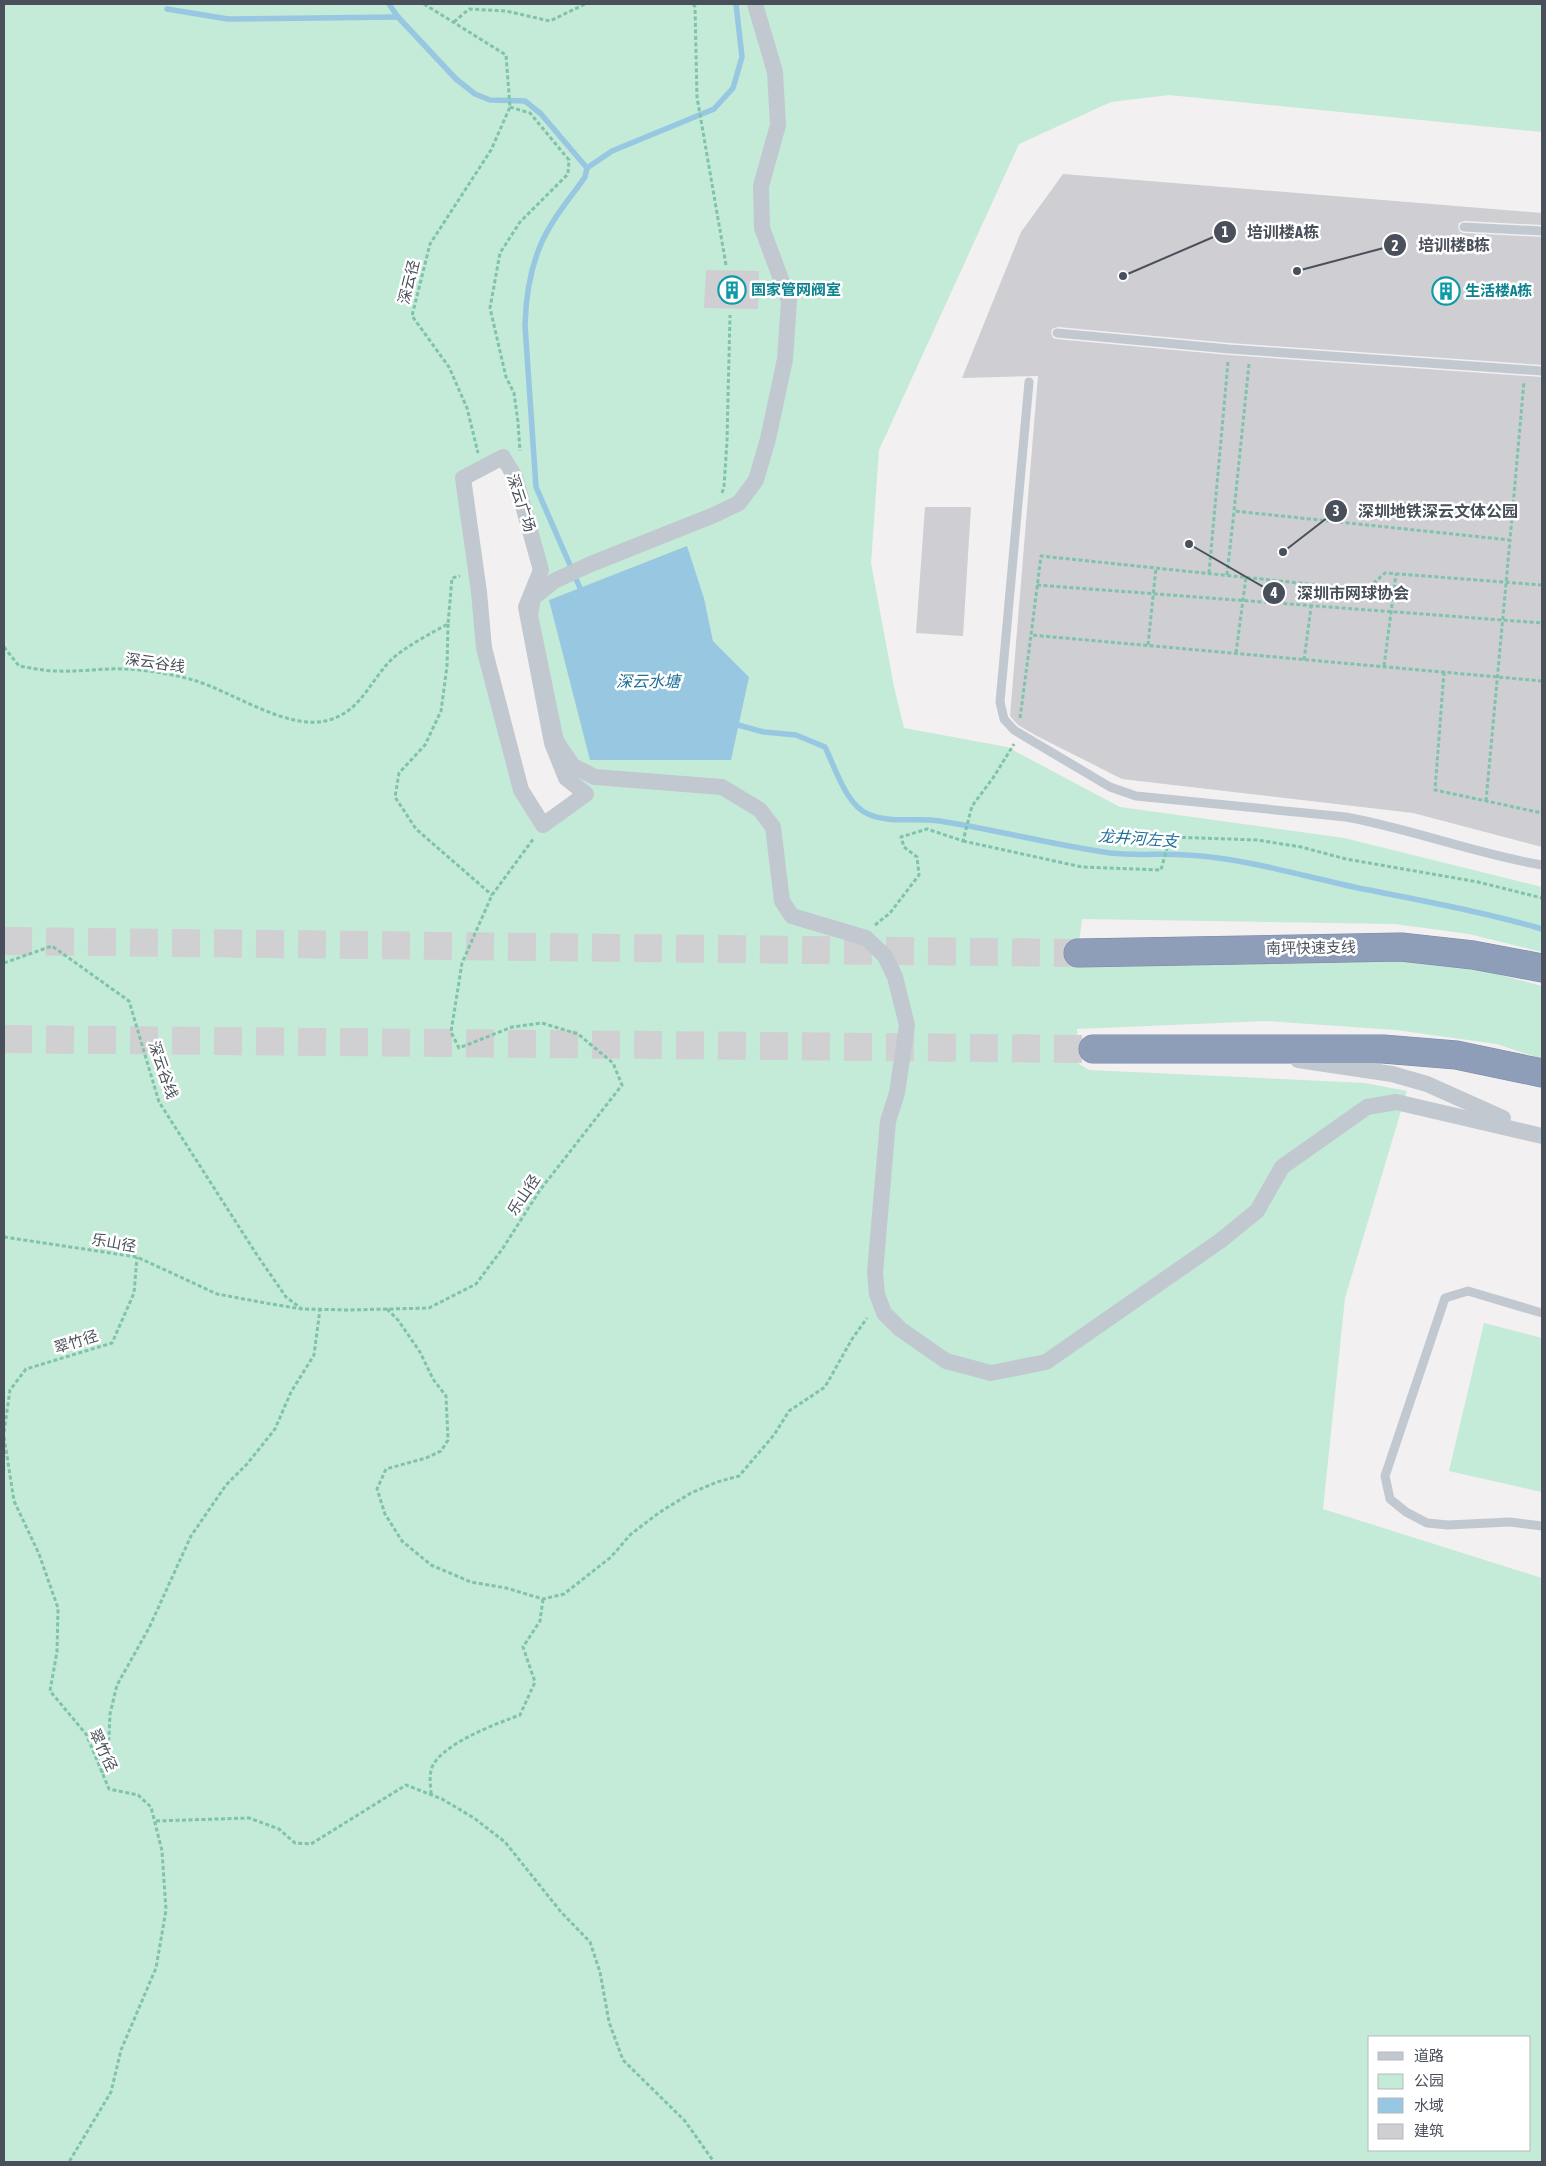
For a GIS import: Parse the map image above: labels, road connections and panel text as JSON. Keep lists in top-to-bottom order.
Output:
{
  "streets": {
    "highway": ["南坪快速支线"],
    "street": ["深云广场"],
    "path": [
      "深云径",
      "深云谷线",
      "乐山径",
      "翠竹径"
    ]
  },
  "crossings": [
    ["深云径", "深云广场"],
    ["深云广场", "乐山径"],
    ["深云谷线", "乐山径"],
    ["乐山径", "翠竹径"]
  ],
  "water": ["深云水塘", "龙井河左支"],
  "places": {
    "other": [
      "培训楼B栋",
      "培训楼A栋",
      "深圳市网球协会",
      "深圳地铁深云文体公园"
    ],
    "building": ["国家管网阀室", "生活楼A栋"]
  },
  "legend": [
    "道路",
    "公园",
    "水域",
    "建筑"
  ]
}
